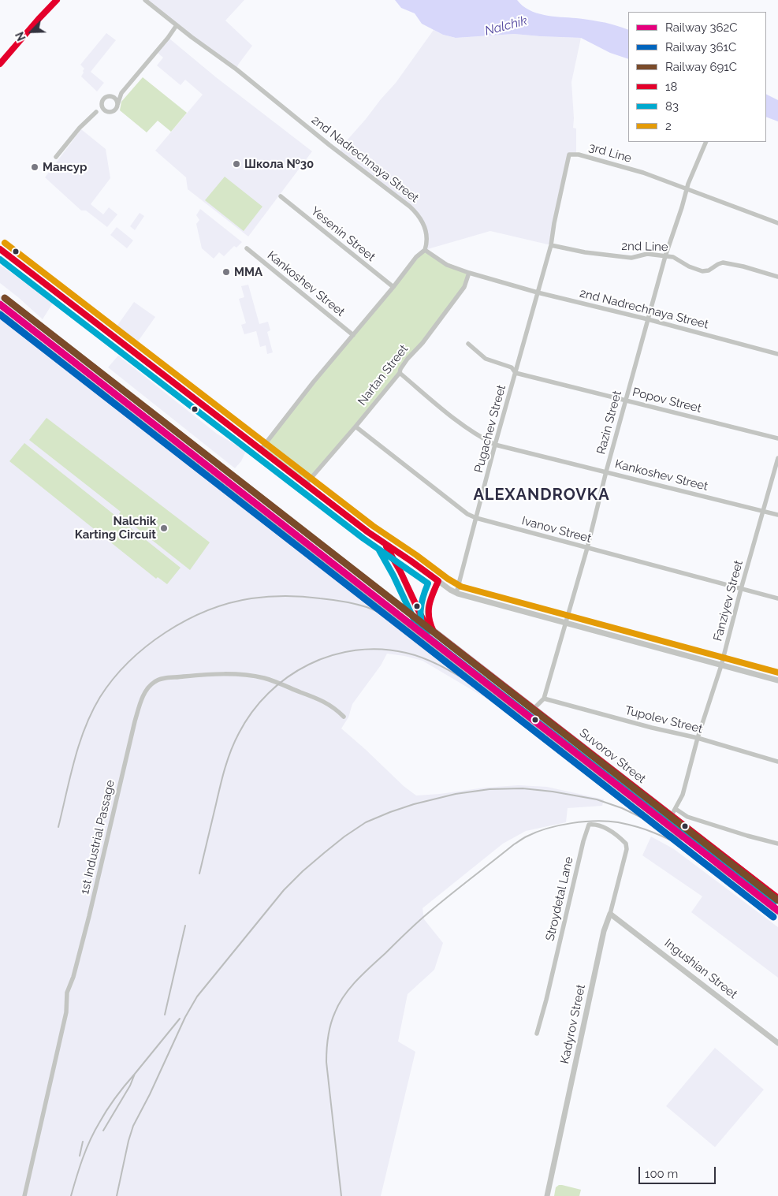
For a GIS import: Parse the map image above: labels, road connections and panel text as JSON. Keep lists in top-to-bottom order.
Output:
{
  "streets": {
    "main road": ["Suvorov Street"],
    "street": [
      "3rd Line",
      "2nd Nadrechnaya Street",
      "Yesenin Street",
      "2nd Line",
      "Kankoshev Street",
      "Nartan Street",
      "Popov Street",
      "Razin Street",
      "Pugachev Street",
      "Ivanov Street",
      "Fanziyev Street",
      "Tupolev Street",
      "1st Industrial Passage",
      "Stroydetal Lane",
      "Ingushian Street",
      "Kadyrov Street"
    ]
  },
  "crossings": [
    ["3rd Line", "2nd Nadrechnaya Street"],
    ["3rd Line", "2nd Line"],
    ["3rd Line", "Razin Street"],
    ["3rd Line", "Pugachev Street"],
    ["2nd Nadrechnaya Street", "Nartan Street"],
    ["2nd Nadrechnaya Street", "Razin Street"],
    ["2nd Nadrechnaya Street", "Pugachev Street"],
    ["2nd Line", "Razin Street"],
    ["Kankoshev Street", "Nartan Street"],
    ["Kankoshev Street", "Razin Street"],
    ["Kankoshev Street", "Pugachev Street"],
    ["Kankoshev Street", "Fanziyev Street"],
    ["Nartan Street", "Ivanov Street"],
    ["Popov Street", "Razin Street"],
    ["Popov Street", "Pugachev Street"],
    ["Razin Street", "Ivanov Street"],
    ["Razin Street", "Tupolev Street"],
    ["Razin Street", "Suvorov Street"],
    ["Pugachev Street", "Ivanov Street"],
    ["Ivanov Street", "Fanziyev Street"],
    ["Fanziyev Street", "Tupolev Street"],
    ["Fanziyev Street", "Suvorov Street"],
    ["Stroydetal Lane", "Kadyrov Street"],
    ["Ingushian Street", "Kadyrov Street"]
  ],
  "districts": ["ALEXANDROVKA"],
  "water": ["Nalchik"],
  "places": [
    "Школа №30",
    "Мансур",
    "MMA",
    "Nalchik Karting Circuit"
  ],
  "lines": [
    "transit line 18",
    "transit line 2",
    "transit line 83",
    "rail line 691С",
    "rail line 362С",
    "rail line 361С"
  ],
  "legend": [
    "Railway 362С",
    "Railway 361С",
    "Railway 691С",
    "18",
    "83",
    "2"
  ],
  "scale_bar": "100 m",
  "north": "bottom left"
}
